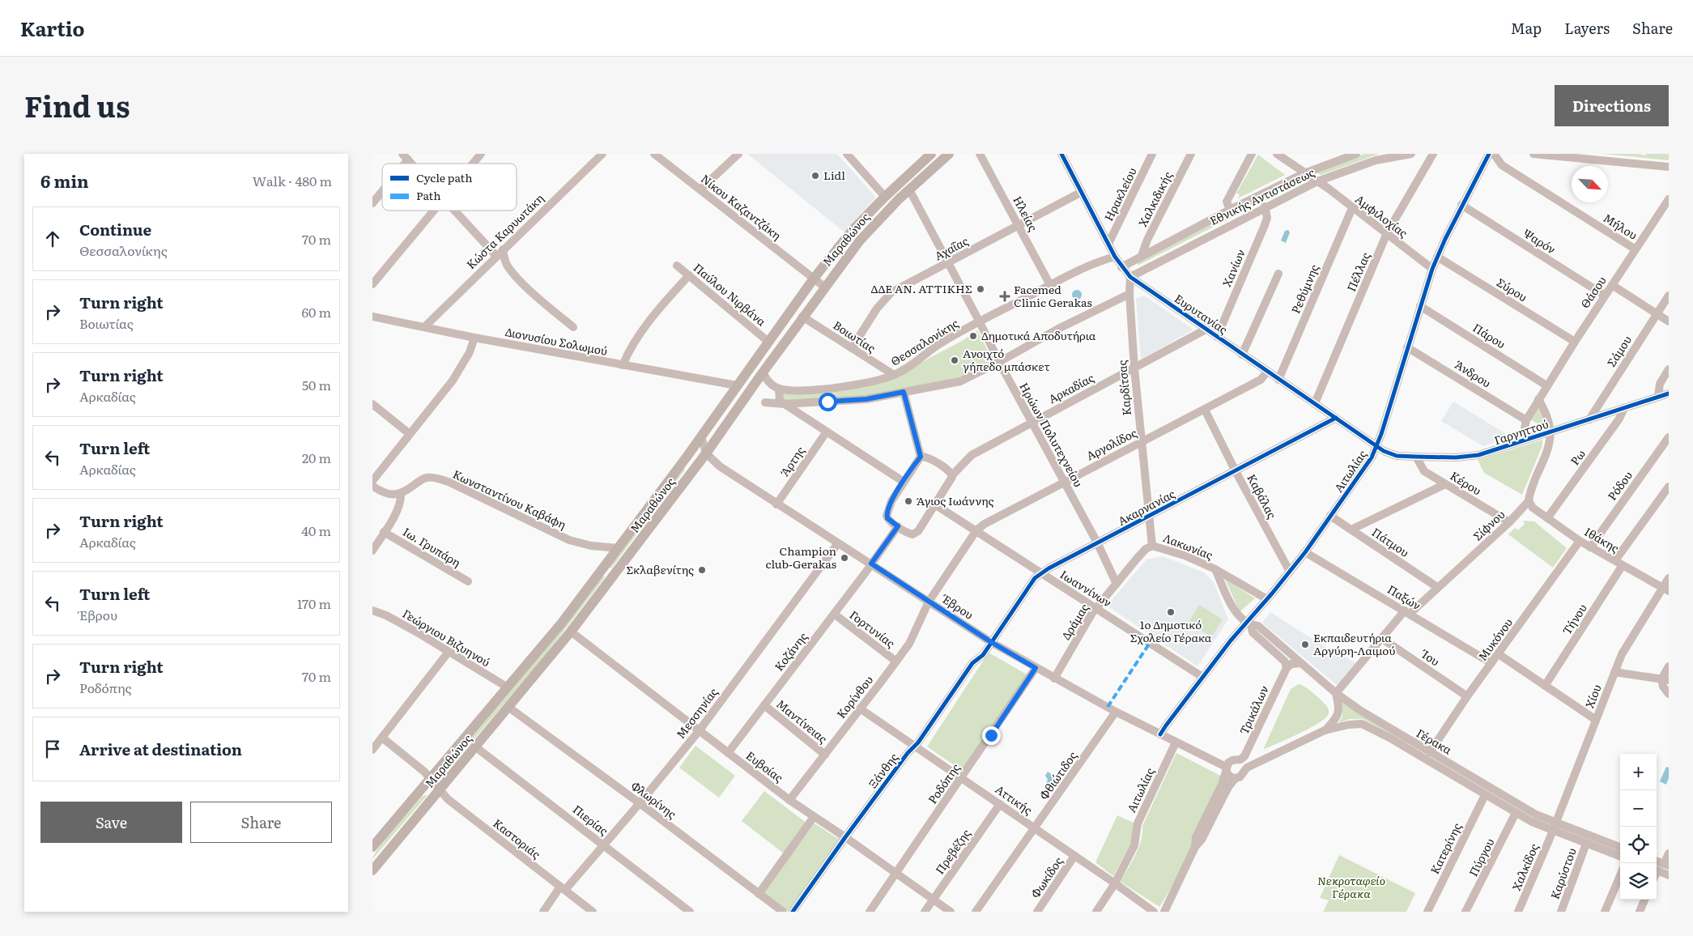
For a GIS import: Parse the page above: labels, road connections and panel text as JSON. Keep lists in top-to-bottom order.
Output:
{
  "streets": {
    "main road": ["Μαραθώνος"],
    "street": [
      "Ηρακλείου",
      "Εθνικής Αντιστάσεως",
      "Χαλκιδικής",
      "Νίκου Καζαντζάκη",
      "Ηλείας",
      "Αμφιλοχίας",
      "Μήλου",
      "Κώστα Καρυωτάκη",
      "Ψαρόν",
      "Αχαΐας",
      "Χανίων",
      "Πέλλας",
      "Ρεθύμνης",
      "Σύρου",
      "Θάσου",
      "Παύλου Νιρβάνα",
      "Ευρυτανίας",
      "Πάρου",
      "Βοιωτίας",
      "Διονυσίου Σολωμού",
      "Θεσσαλονίκης",
      "Σάμου",
      "Άνδρου",
      "Καρδίτσας",
      "Αρκαδίας",
      "Γαργηττού",
      "Ηρώων Πολυτεχνείου",
      "Αργολίδος",
      "Ρω",
      "Άρτης",
      "Αιτωλίας",
      "Κέρου",
      "Ρόδου",
      "Καβάλας",
      "Κωνσταντίνου Καβάφη",
      "Ακαρνανίας",
      "Σίφνου",
      "Ιθάκης",
      "Πάτμου",
      "Λακωνίας",
      "Ιω. Γρυπάρη",
      "Ιωαννίνων",
      "Παξών",
      "Έβρου",
      "Τήνου",
      "Δράμας",
      "Γορτυνίας",
      "Γεώργιου Βιζυηνού",
      "Μυκόνου",
      "Κοζάνης",
      "Ίου",
      "Χίου",
      "Κορίνθου",
      "Τρικάλων",
      "Μεσσηνίας",
      "Μαντίνειας",
      "Γέρακα",
      "Ευβοίας",
      "Ξάνθης",
      "Φθιώτιδος",
      "Ροδόπης",
      "Φλωρίνης",
      "Αττικής",
      "Πιερίας",
      "Καστοριάς",
      "Κατερίνης",
      "Πρεβέζης",
      "Πύργου",
      "Χαλκίδος",
      "Καρύστου",
      "Φωκίδος"
    ]
  },
  "crossings": [
    ["Ηρακλείου", "Ευρυτανίας"],
    ["Εθνικής Αντιστάσεως", "Αμφιλοχίας"],
    ["Εθνικής Αντιστάσεως", "Χανίων"],
    ["Εθνικής Αντιστάσεως", "Ευρυτανίας"],
    ["Εθνικής Αντιστάσεως", "Καρδίτσας"],
    ["Νίκου Καζαντζάκη", "Μαραθώνος"],
    ["Ηλείας", "Αχαΐας"],
    ["Ηλείας", "Θεσσαλονίκης"],
    ["Αμφιλοχίας", "Πέλλας"],
    ["Αμφιλοχίας", "Ρεθύμνης"],
    ["Αμφιλοχίας", "Αιτωλίας"],
    ["Μήλου", "Θάσου"],
    ["Κώστα Καρυωτάκη", "Διονυσίου Σολωμού"],
    ["Μαραθώνος", "Παύλου Νιρβάνα"],
    ["Μαραθώνος", "Βοιωτίας"],
    ["Μαραθώνος", "Διονυσίου Σολωμού"],
    ["Μαραθώνος", "Ηρώων Πολυτεχνείου"],
    ["Μαραθώνος", "Κωνσταντίνου Καβάφη"],
    ["Μαραθώνος", "Έβρου"],
    ["Μαραθώνος", "Γεώργιου Βιζυηνού"],
    ["Μαραθώνος", "Ευβοίας"],
    ["Μαραθώνος", "Φλωρίνης"],
    ["Μαραθώνος", "Πιερίας"],
    ["Μαραθώνος", "Καστοριάς"],
    ["Ψαρόν", "Θάσου"],
    ["Ψαρόν", "Αιτωλίας"],
    ["Αχαΐας", "Ευρυτανίας"],
    ["Αχαΐας", "Βοιωτίας"],
    ["Αχαΐας", "Ηρώων Πολυτεχνείου"],
    ["Χανίων", "Ευρυτανίας"],
    ["Πέλλας", "Ευρυτανίας"],
    ["Ρεθύμνης", "Ευρυτανίας"],
    ["Σύρου", "Θάσου"],
    ["Σύρου", "Αιτωλίας"],
    ["Θάσου", "Πάρου"],
    ["Θάσου", "Άνδρου"],
    ["Ευρυτανίας", "Θεσσαλονίκης"],
    ["Ευρυτανίας", "Καρδίτσας"],
    ["Ευρυτανίας", "Αρκαδίας"],
    ["Ευρυτανίας", "Γαργηττού"],
    ["Ευρυτανίας", "Αργολίδος"],
    ["Ευρυτανίας", "Αιτωλίας"],
    ["Ευρυτανίας", "Ακαρνανίας"],
    ["Πάρου", "Αιτωλίας"],
    ["Βοιωτίας", "Θεσσαλονίκης"],
    ["Θεσσαλονίκης", "Ηρώων Πολυτεχνείου"],
    ["Σάμου", "Γαργηττού"],
    ["Άνδρου", "Αιτωλίας"],
    ["Καρδίτσας", "Αρκαδίας"],
    ["Καρδίτσας", "Αργολίδος"],
    ["Καρδίτσας", "Ακαρνανίας"],
    ["Καρδίτσας", "Λακωνίας"],
    ["Καρδίτσας", "Δράμας"],
    ["Αρκαδίας", "Ηρώων Πολυτεχνείου"],
    ["Αρκαδίας", "Ιωαννίνων"],
    ["Γαργηττού", "Ρω"],
    ["Γαργηττού", "Αιτωλίας"],
    ["Γαργηττού", "Κέρου"],
    ["Γαργηττού", "Σίφνου"],
    ["Ηρώων Πολυτεχνείου", "Αργολίδος"],
    ["Ηρώων Πολυτεχνείου", "Ακαρνανίας"],
    ["Ηρώων Πολυτεχνείου", "Δράμας"],
    ["Αργολίδος", "Καβάλας"],
    ["Αργολίδος", "Ιωαννίνων"],
    ["Αργολίδος", "Έβρου"],
    ["Αργολίδος", "Κορίνθου"],
    ["Ρω", "Ιθάκης"],
    ["Άρτης", "Έβρου"],
    ["Αιτωλίας", "Καβάλας"],
    ["Αιτωλίας", "Πάτμου"],
    ["Αιτωλίας", "Λακωνίας"],
    ["Αιτωλίας", "Ιωαννίνων"],
    ["Αιτωλίας", "Παξών"],
    ["Αιτωλίας", "Έβρου"],
    ["Αιτωλίας", "Γέρακα"],
    ["Αιτωλίας", "Αττικής"],
    ["Κέρου", "Σίφνου"],
    ["Ρόδου", "Ιθάκης"],
    ["Καβάλας", "Ακαρνανίας"],
    ["Ακαρνανίας", "Ιωαννίνων"],
    ["Ακαρνανίας", "Έβρου"],
    ["Ακαρνανίας", "Ξάνθης"],
    ["Σίφνου", "Ιθάκης"],
    ["Σίφνου", "Πάτμου"],
    ["Σίφνου", "Παξών"],
    ["Σίφνου", "Ίου"],
    ["Σίφνου", "Γέρακα"],
    ["Ιθάκης", "Τήνου"],
    ["Ιθάκης", "Μυκόνου"],
    ["Ιθάκης", "Χίου"],
    ["Λακωνίας", "Δράμας"],
    ["Λακωνίας", "Γέρακα"],
    ["Ιωαννίνων", "Δράμας"],
    ["Παξών", "Μυκόνου"],
    ["Έβρου", "Δράμας"],
    ["Έβρου", "Κοζάνης"],
    ["Έβρου", "Κορίνθου"],
    ["Έβρου", "Τρικάλων"],
    ["Έβρου", "Μεσσηνίας"],
    ["Έβρου", "Γέρακα"],
    ["Έβρου", "Ξάνθης"],
    ["Έβρου", "Φθιώτιδος"],
    ["Έβρου", "Ροδόπης"],
    ["Γορτυνίας", "Κοζάνης"],
    ["Γορτυνίας", "Κορίνθου"],
    ["Μυκόνου", "Ίου"],
    ["Μυκόνου", "Γέρακα"],
    ["Κοζάνης", "Μαντίνειας"],
    ["Κοζάνης", "Ευβοίας"],
    ["Χίου", "Γέρακα"],
    ["Χίου", "Χαλκίδος"],
    ["Κορίνθου", "Μαντίνειας"],
    ["Κορίνθου", "Ευβοίας"],
    ["Κορίνθου", "Αττικής"],
    ["Μεσσηνίας", "Ευβοίας"],
    ["Μεσσηνίας", "Φλωρίνης"],
    ["Μεσσηνίας", "Πιερίας"],
    ["Μεσσηνίας", "Καστοριάς"],
    ["Γέρακα", "Κατερίνης"],
    ["Γέρακα", "Πύργου"],
    ["Γέρακα", "Χαλκίδος"],
    ["Γέρακα", "Καρύστου"],
    ["Ευβοίας", "Ξάνθης"],
    ["Ευβοίας", "Ροδόπης"],
    ["Ευβοίας", "Πρεβέζης"],
    ["Ξάνθης", "Αττικής"],
    ["Φθιώτιδος", "Αττικής"],
    ["Ροδόπης", "Αττικής"],
    ["Αττικής", "Πρεβέζης"],
    ["Αττικής", "Φωκίδος"]
  ],
  "parks": ["Νεκροταφείο Γέρακα"],
  "places": {
    "other": [
      "Lidl",
      "ΔΔΕ ΑΝ. ΑΤΤΙΚΗΣ",
      "Δημοτικά Αποδυτήρια",
      "Ανοιχτό γήπεδο μπάσκετ",
      "Άγιος Ιωάννης",
      "Champion club-Gerakas",
      "Σκλαβενίτης",
      "1ο Δημοτικό Σχολείο Γέρακα",
      "Εκπαιδευτήρια Αργύρη-Λαιμού"
    ],
    "health": ["Facemed Clinic Gerakas"]
  },
  "legend": ["Cycle path", "Path"],
  "north": "bottom right",
  "page": {
    "header": "Kartio",
    "nav": ["Map", "Layers", "Share"],
    "title": "Find us",
    "buttons": [
      "Directions",
      ["Save", "Share"]
    ],
    "heading": ["6 min", "Walk · 480 m"],
    "list": [
      ["Continue", "Θεσσαλονίκης", "70 m"],
      ["Turn right", "Βοιωτίας", "60 m"],
      ["Turn right", "Αρκαδίας", "50 m"],
      ["Turn left", "Αρκαδίας", "20 m"],
      ["Turn right", "Αρκαδίας", "40 m"],
      ["Turn left", "Έβρου", "170 m"],
      ["Turn right", "Ροδόπης", "70 m"],
      "Arrive at destination"
    ],
    "map_buttons": ["+", "−"]
  }
}
